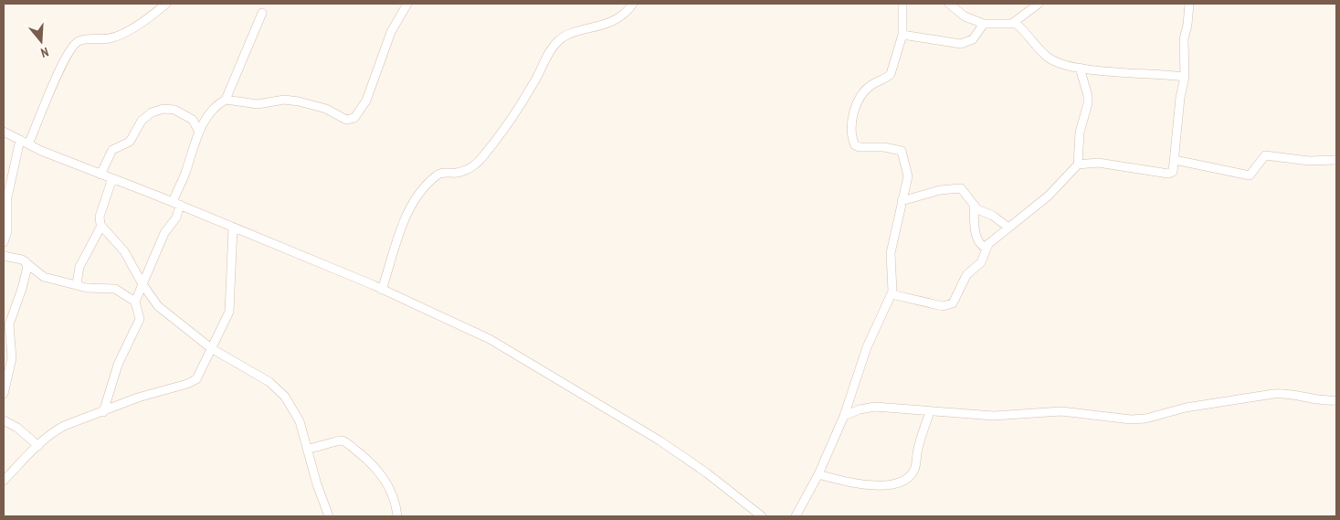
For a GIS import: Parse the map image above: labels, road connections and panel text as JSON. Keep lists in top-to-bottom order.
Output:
{
  "north": "bottom"
}
